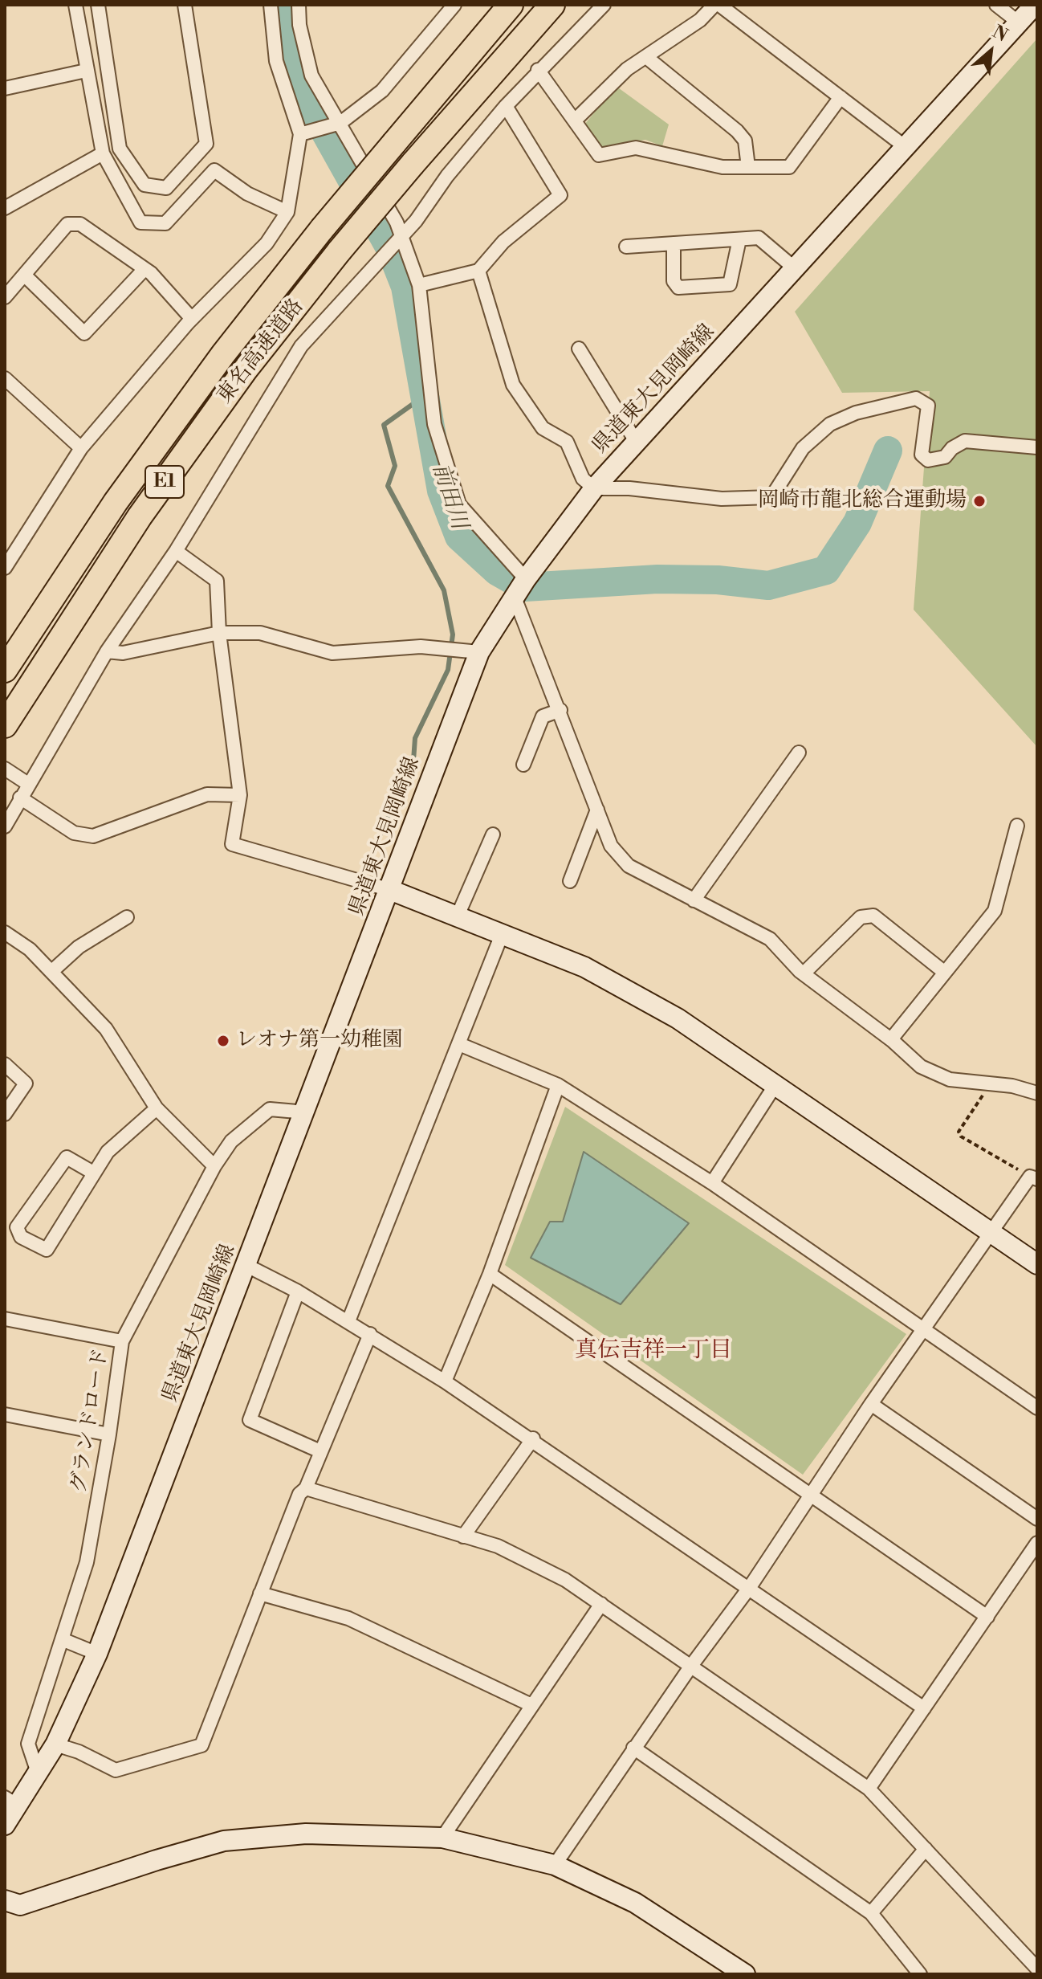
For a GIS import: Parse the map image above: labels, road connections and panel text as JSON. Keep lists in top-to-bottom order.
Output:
{
  "streets": {
    "highway": ["東名高速道路", "E1"],
    "main road": ["県道東大見岡崎線"],
    "street": ["グランドロード"]
  },
  "crossings": [
    ["県道東大見岡崎線", "グランドロード"]
  ],
  "districts": ["真伝吉祥一丁目"],
  "water": ["前田川"],
  "places": ["岡崎市龍北総合運動場", "レオナ第一幼稚園"],
  "north": "top right"
}
